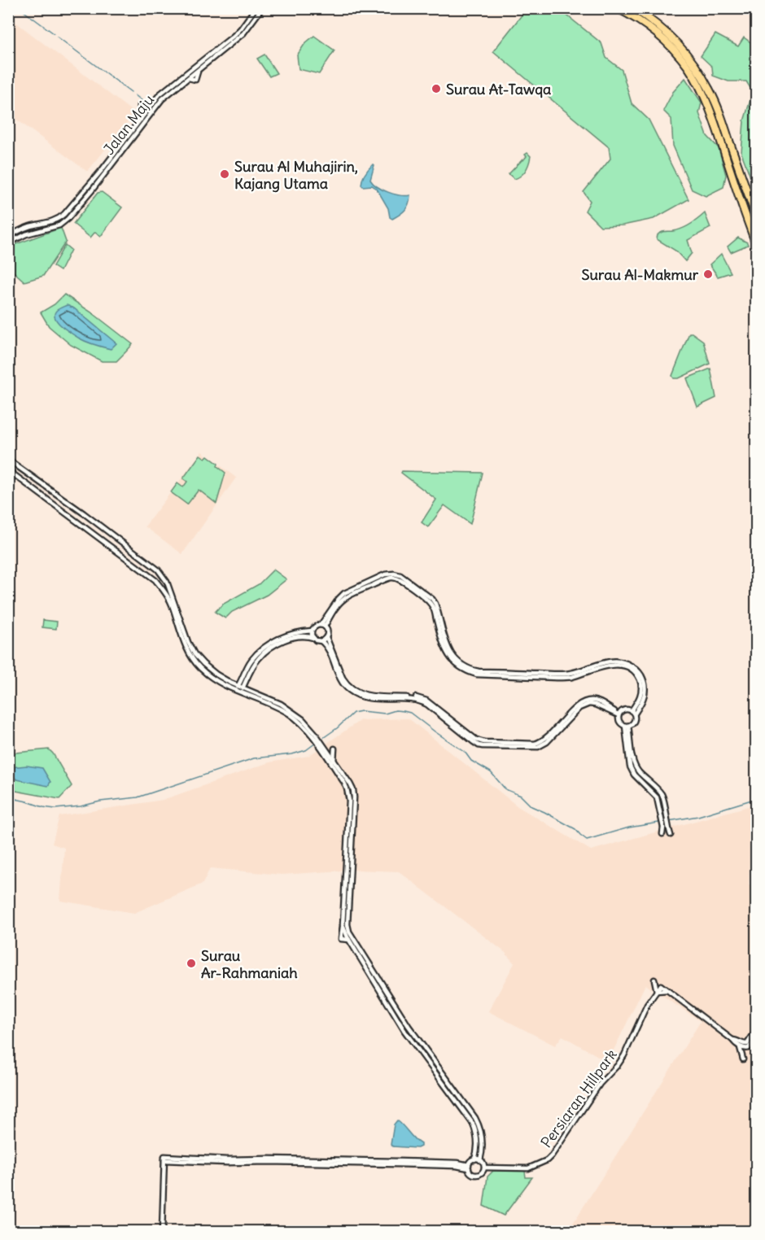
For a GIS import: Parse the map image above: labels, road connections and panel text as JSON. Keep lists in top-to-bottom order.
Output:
{
  "streets": {
    "street": ["Jalan Maju", "Persiaran Hillpark"]
  },
  "places": [
    "Surau At-Tawqa",
    "Surau Al Muhajirin, Kajang Utama",
    "Surau Al-Makmur",
    "Surau Ar-Rahmaniah"
  ]
}
